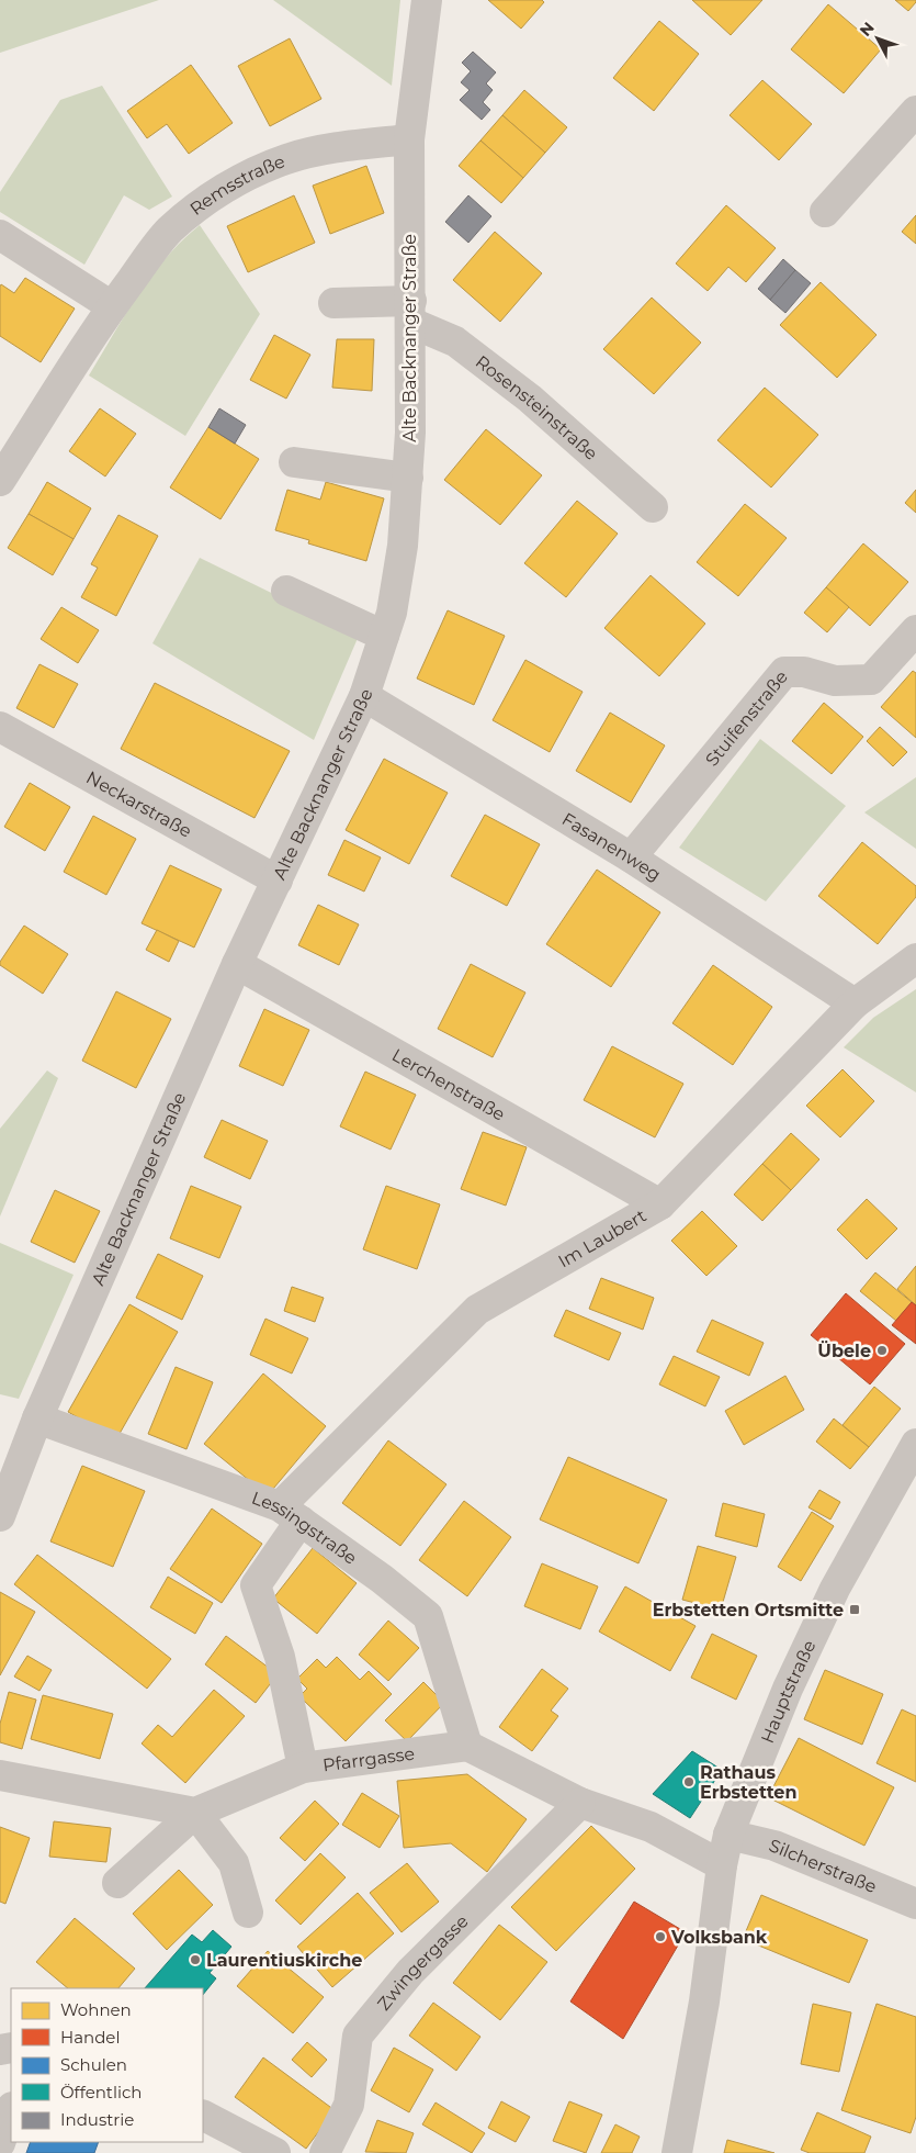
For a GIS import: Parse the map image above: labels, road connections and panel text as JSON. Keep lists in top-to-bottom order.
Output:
{
  "streets": {
    "street": [
      "Remsstraße",
      "Alte Backnanger Straße",
      "Rosensteinstraße",
      "Stuifenstraße",
      "Neckarstraße",
      "Fasanenweg",
      "Lerchenstraße",
      "Im Laubert",
      "Lessingstraße",
      "Hauptstraße",
      "Pfarrgasse",
      "Silcherstraße",
      "Zwingergasse"
    ]
  },
  "crossings": [
    ["Remsstraße", "Alte Backnanger Straße"],
    ["Alte Backnanger Straße", "Rosensteinstraße"],
    ["Alte Backnanger Straße", "Neckarstraße"],
    ["Alte Backnanger Straße", "Fasanenweg"],
    ["Alte Backnanger Straße", "Lerchenstraße"],
    ["Alte Backnanger Straße", "Lessingstraße"],
    ["Stuifenstraße", "Fasanenweg"],
    ["Fasanenweg", "Im Laubert"],
    ["Lerchenstraße", "Im Laubert"],
    ["Im Laubert", "Lessingstraße"],
    ["Im Laubert", "Pfarrgasse"],
    ["Lessingstraße", "Pfarrgasse"],
    ["Hauptstraße", "Silcherstraße"]
  ],
  "places": {
    "other": [
      "Übele",
      "Rathaus Erbstetten",
      "Volksbank",
      "Laurentiuskirche"
    ],
    "transit": ["Erbstetten Ortsmitte"]
  },
  "legend": [
    "Wohnen",
    "Handel",
    "Schulen",
    "Öffentlich",
    "Industrie"
  ],
  "north": "top left"
}
